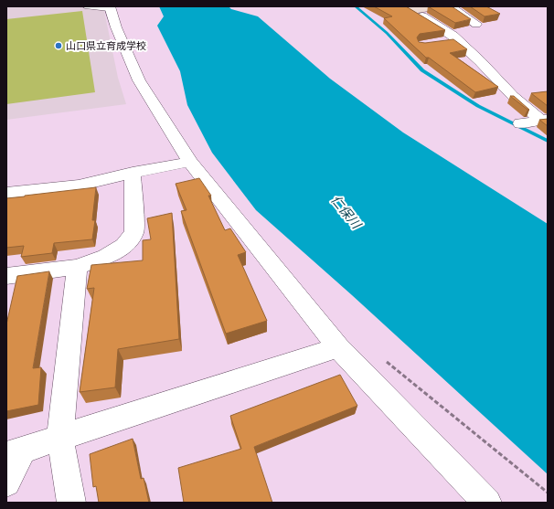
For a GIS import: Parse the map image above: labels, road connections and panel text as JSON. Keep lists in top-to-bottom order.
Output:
{
  "water": ["仁保川"],
  "places": ["山口県立育成学校"]
}
